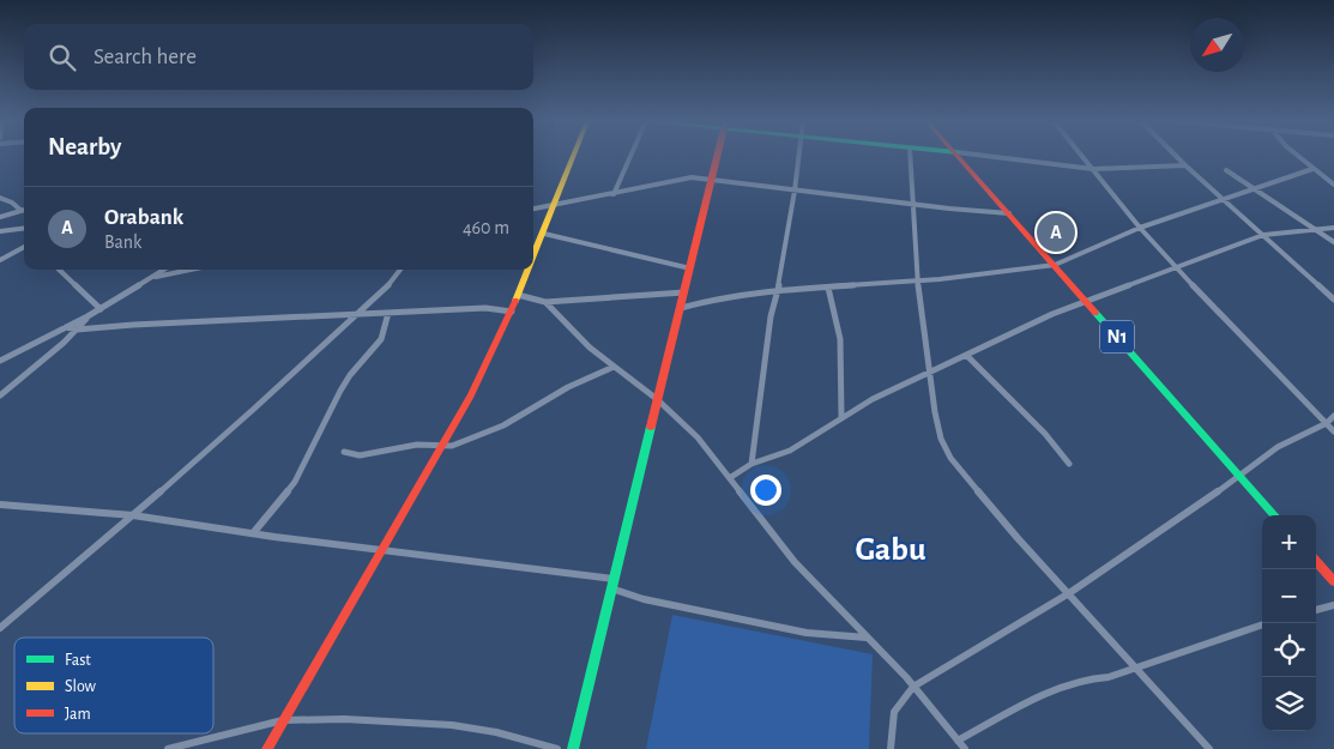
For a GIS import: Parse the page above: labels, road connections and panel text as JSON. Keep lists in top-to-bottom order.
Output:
{
  "streets": {
    "main road": ["N1"]
  },
  "districts": ["Gabu"],
  "legend": ["Fast", "Slow", "Jam"],
  "north": "bottom left",
  "page": {
    "search": "Search here",
    "heading": "Nearby",
    "list": [
      {
        "mark": "A",
        "name": "Orabank",
        "note": "Bank",
        "value": "460 m"
      }
    ],
    "pins": "A",
    "map_buttons": ["+", "−"]
  }
}
